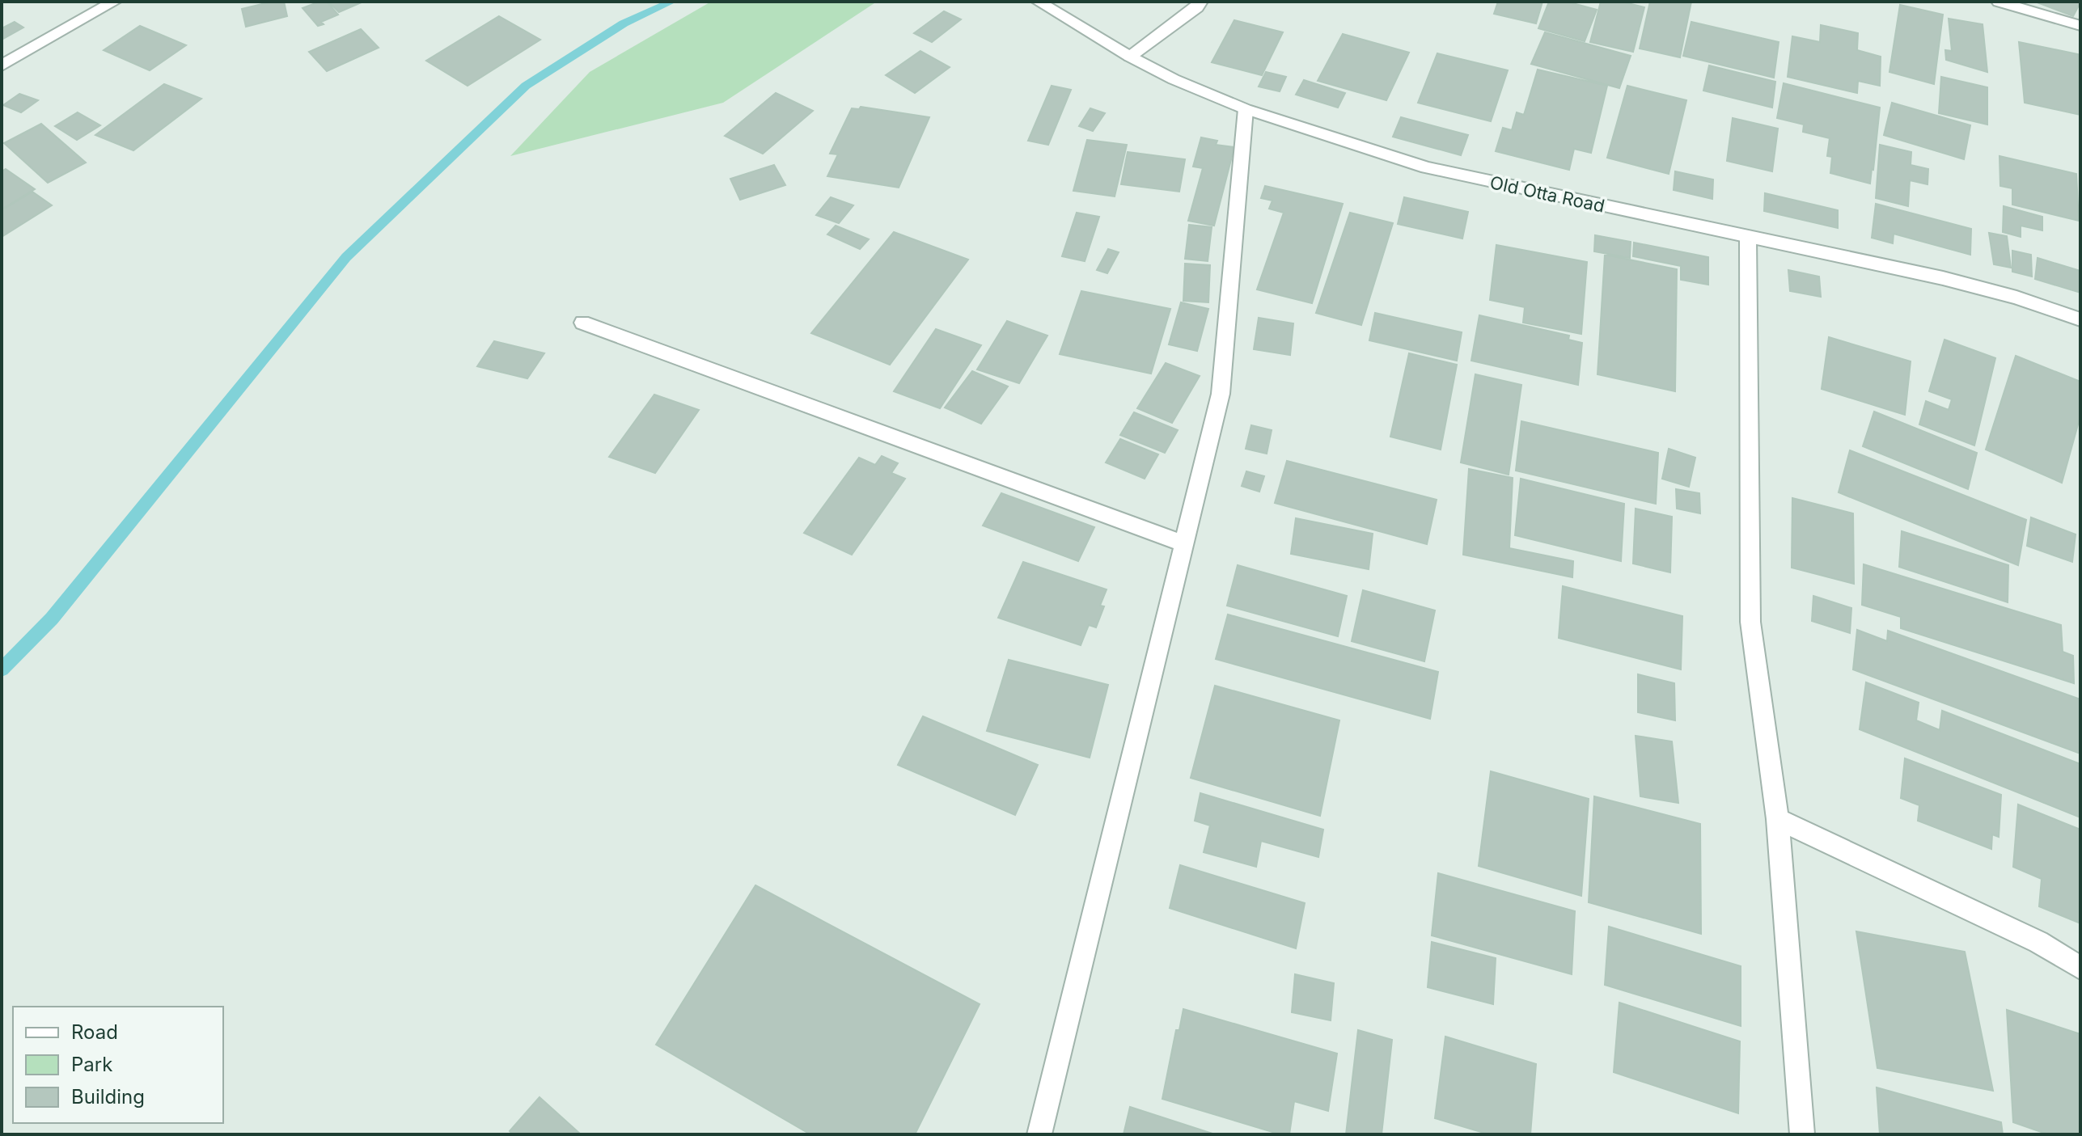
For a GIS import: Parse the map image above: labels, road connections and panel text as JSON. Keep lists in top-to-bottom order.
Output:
{
  "streets": {
    "street": ["Old Otta Road"]
  },
  "legend": ["Road", "Park", "Building"]
}
